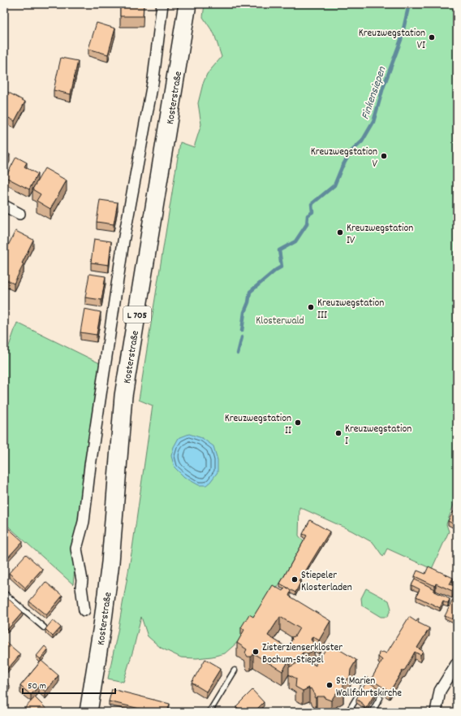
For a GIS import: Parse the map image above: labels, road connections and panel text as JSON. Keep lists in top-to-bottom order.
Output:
{
  "streets": {
    "main road": ["Kosterstraße", "L 705"]
  },
  "water": ["Finkensiepen"],
  "parks": ["Klosterwald"],
  "places": [
    "Kreuzwegstation VI",
    "Kreuzwegstation V",
    "Kreuzwegstation IV",
    "Kreuzwegstation III",
    "Kreuzwegstation II",
    "Kreuzwegstation I",
    "Stiepeler Klosterladen",
    "Zisterzienserkloster Bochum-Stiepel",
    "St. Marien Wallfahrtskirche"
  ],
  "scale_bar": "50 m"
}
